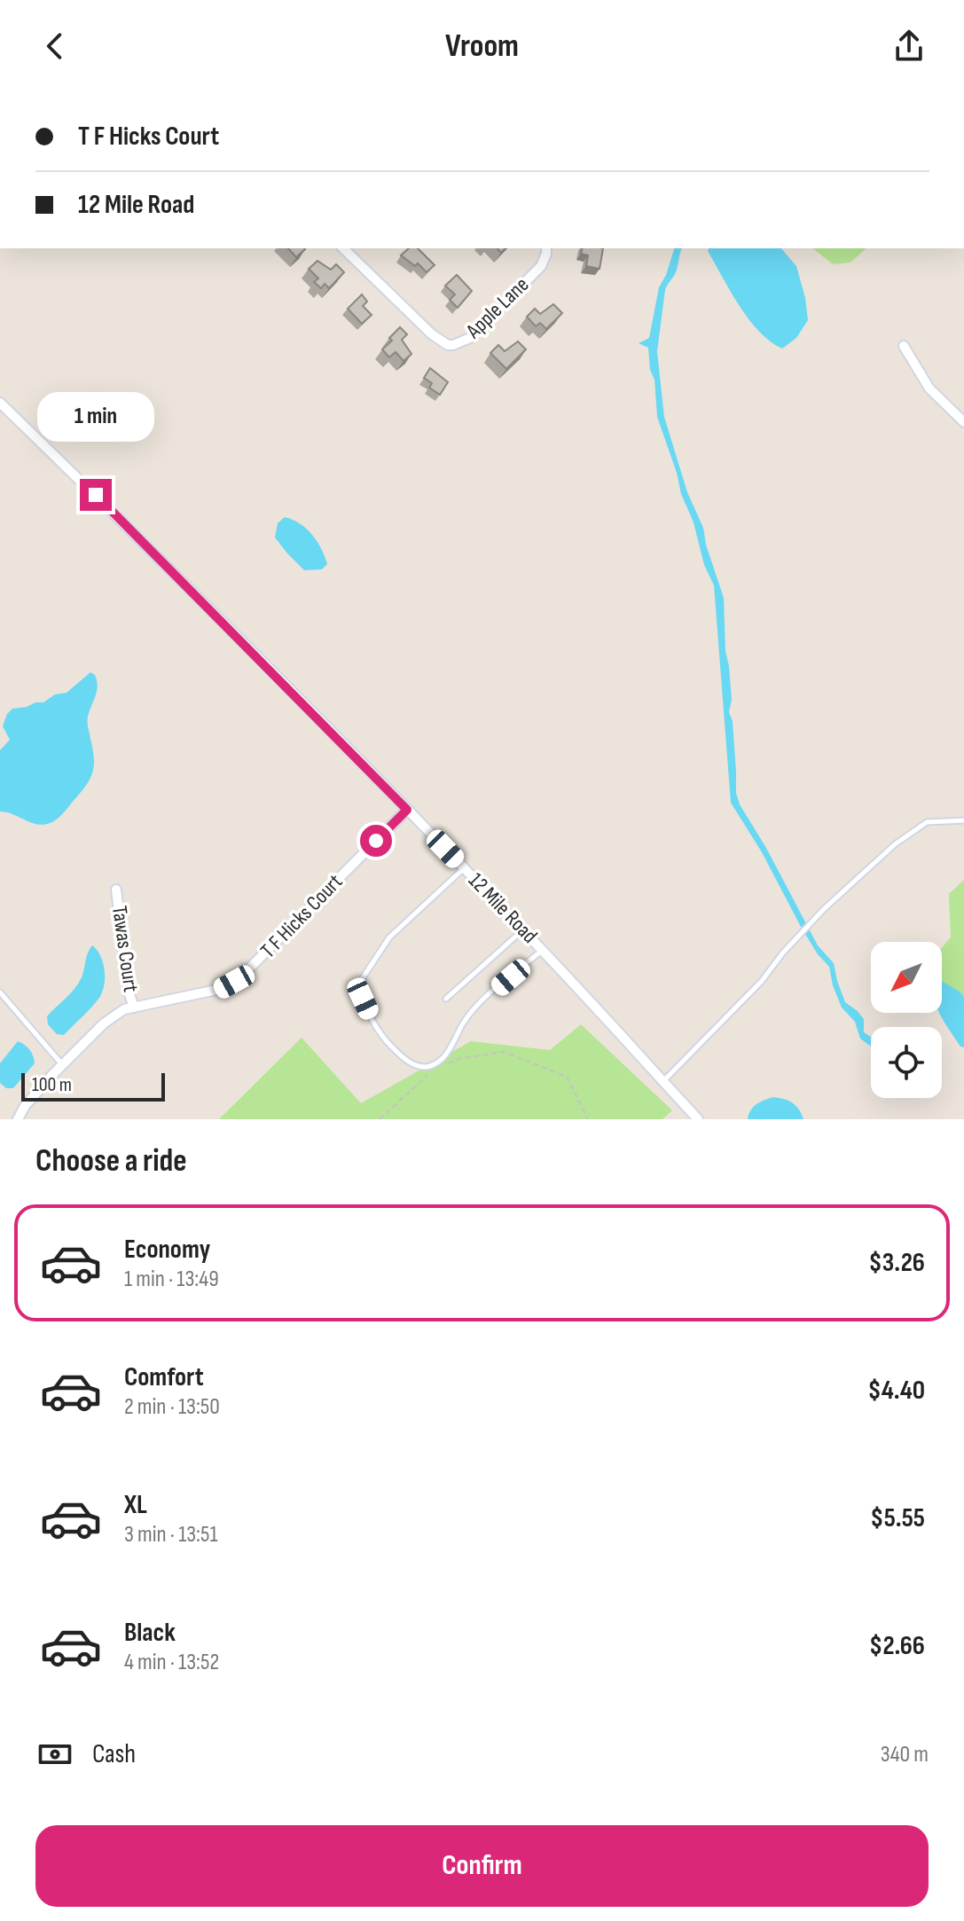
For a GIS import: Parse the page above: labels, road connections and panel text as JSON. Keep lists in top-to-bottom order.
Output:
{
  "streets": {
    "street": [
      "Apple Lane",
      "12 Mile Road",
      "T F Hicks Court",
      "Tawas Court"
    ]
  },
  "crossings": [
    ["12 Mile Road", "T F Hicks Court"],
    ["T F Hicks Court", "Tawas Court"]
  ],
  "scale_bar": "100 m",
  "north": "bottom left",
  "page": {
    "header": "Vroom",
    "banner": ["T F Hicks Court", "12 Mile Road"],
    "bubble": "1 min",
    "scale": "100 m",
    "heading": "Choose a ride",
    "list": [
      {
        "name": "Economy",
        "note": "1 min · 13:49",
        "value": "$3.26"
      },
      {
        "name": "Comfort",
        "note": "2 min · 13:50",
        "value": "$4.40"
      },
      {
        "name": "XL",
        "note": "3 min · 13:51",
        "value": "$5.55"
      },
      {
        "name": "Black",
        "note": "4 min · 13:52",
        "value": "$2.66"
      }
    ],
    "pay": ["Cash", "340 m"],
    "buttons": "Confirm"
  }
}
